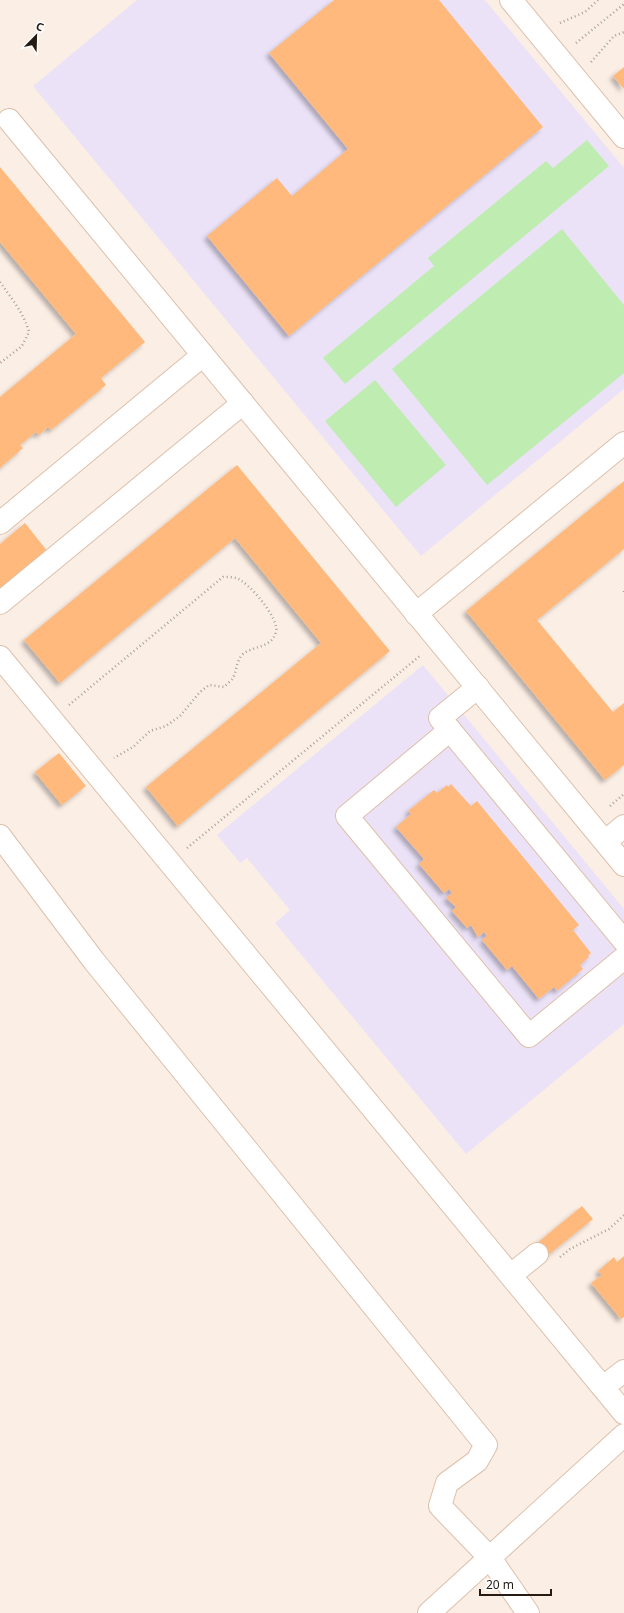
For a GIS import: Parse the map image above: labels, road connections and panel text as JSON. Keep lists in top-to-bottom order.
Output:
{
  "scale_bar": "20 m",
  "north": "top right"
}
